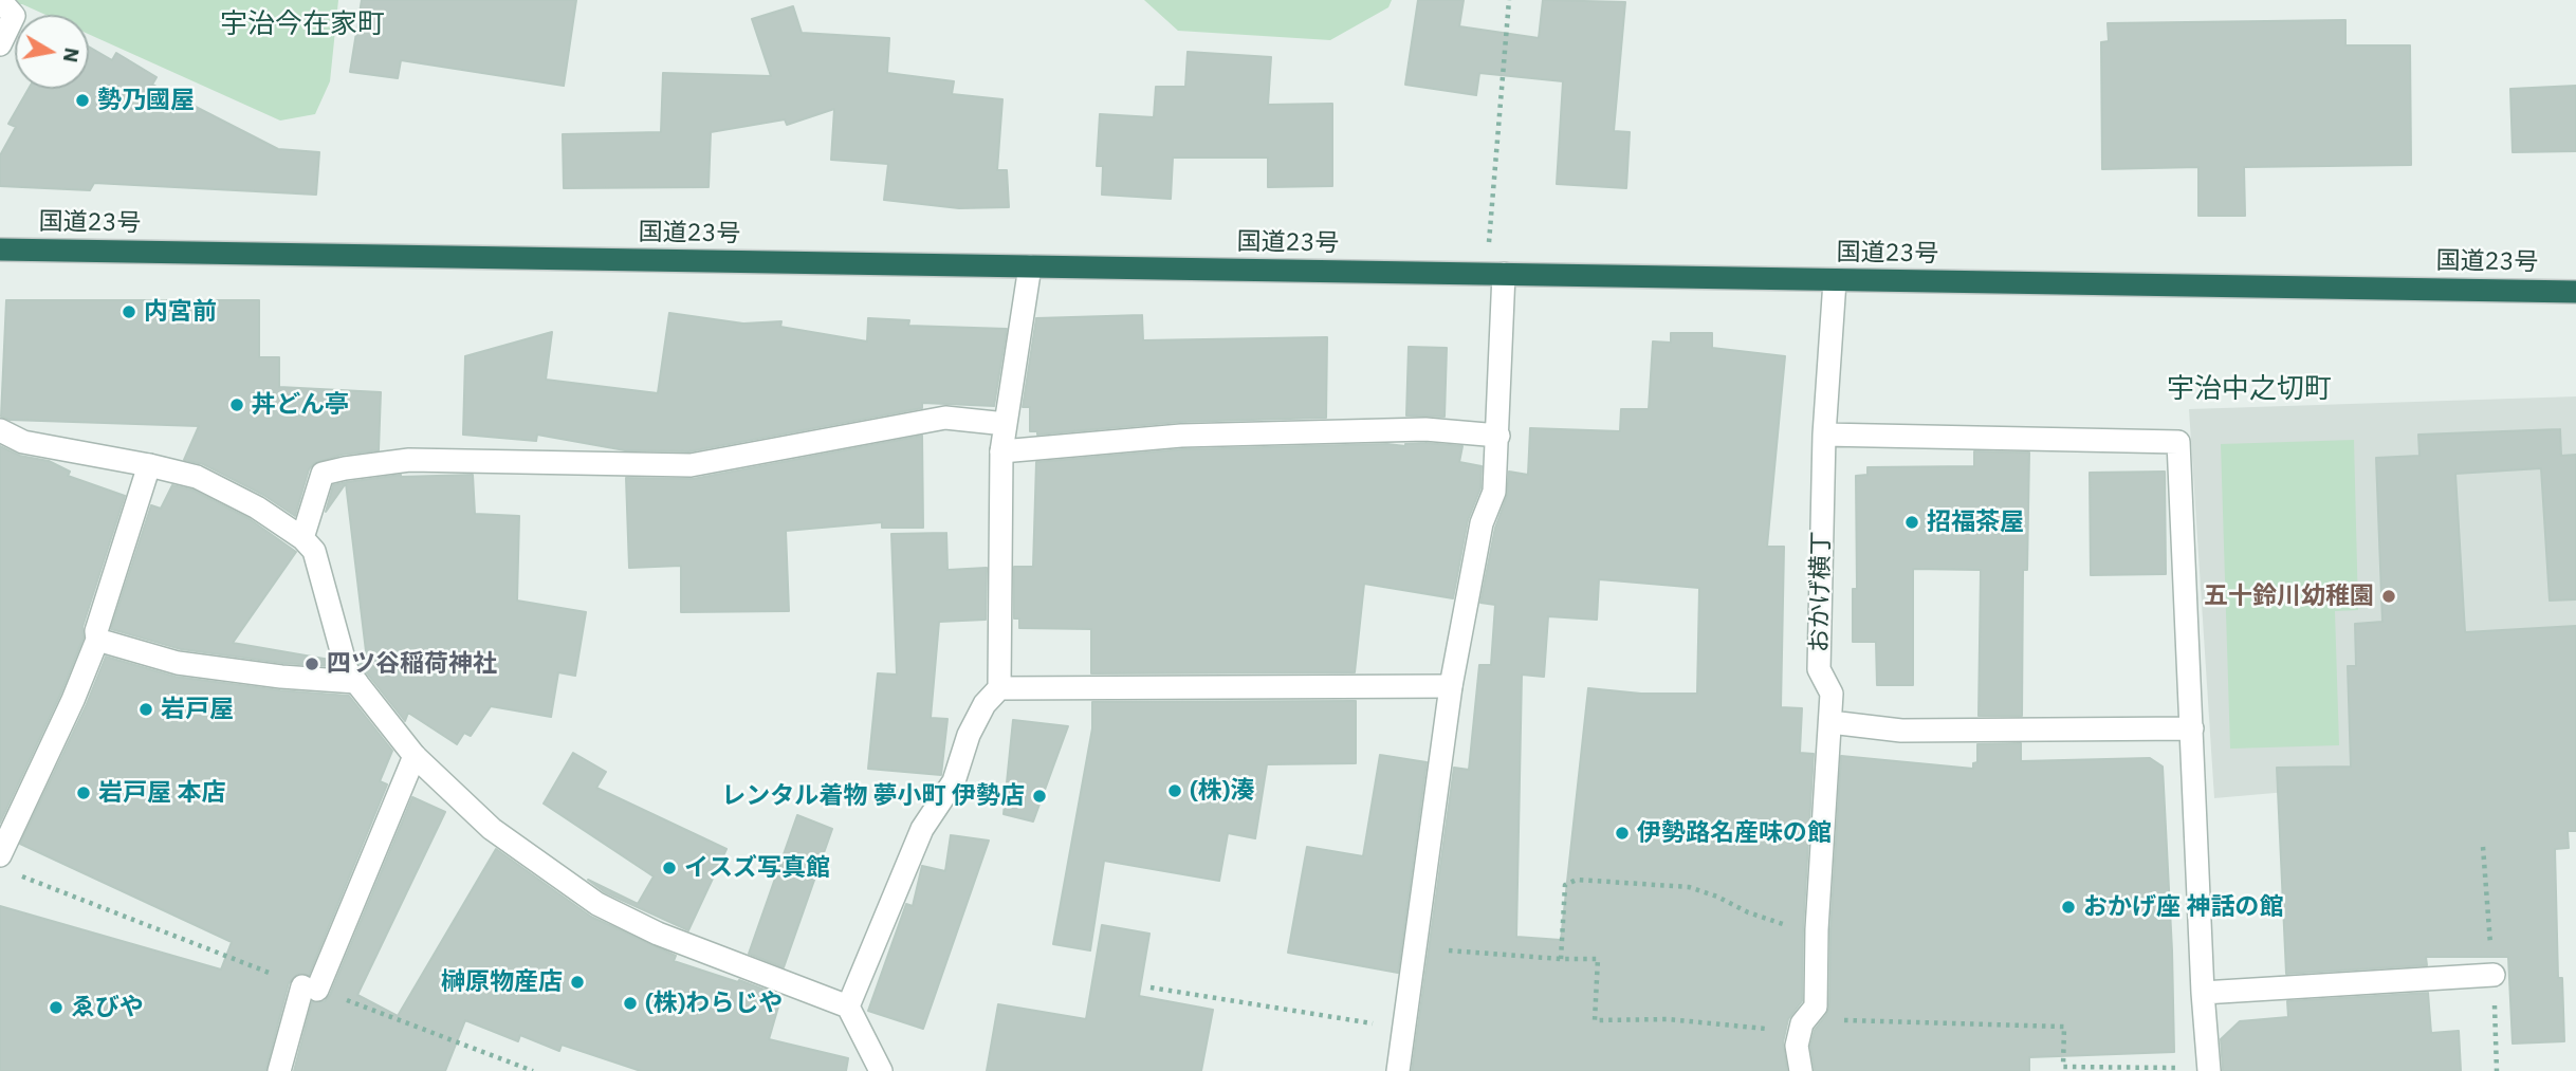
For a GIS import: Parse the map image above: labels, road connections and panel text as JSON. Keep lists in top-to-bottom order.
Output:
{
  "streets": {
    "highway": ["国道23号"],
    "street": ["おかげ横丁"]
  },
  "crossings": [
    ["国道23号", "おかげ横丁"]
  ],
  "districts": ["宇治今在家町", "宇治中之切町"],
  "places": [
    "勢乃國屋",
    "内宮前",
    "丼どん亭",
    "招福茶屋",
    "五十鈴川幼稚園",
    "四ツ谷稲荷神社",
    "岩戸屋",
    "(株)湊",
    "岩戸屋 本店",
    "レンタル着物 夢小町 伊勢店",
    "伊勢路名産味の館",
    "イスズ写真館",
    "おかげ座 神話の館",
    "榊原物産店",
    "(株)わらじや",
    "ゑびや"
  ],
  "north": "right"
}
